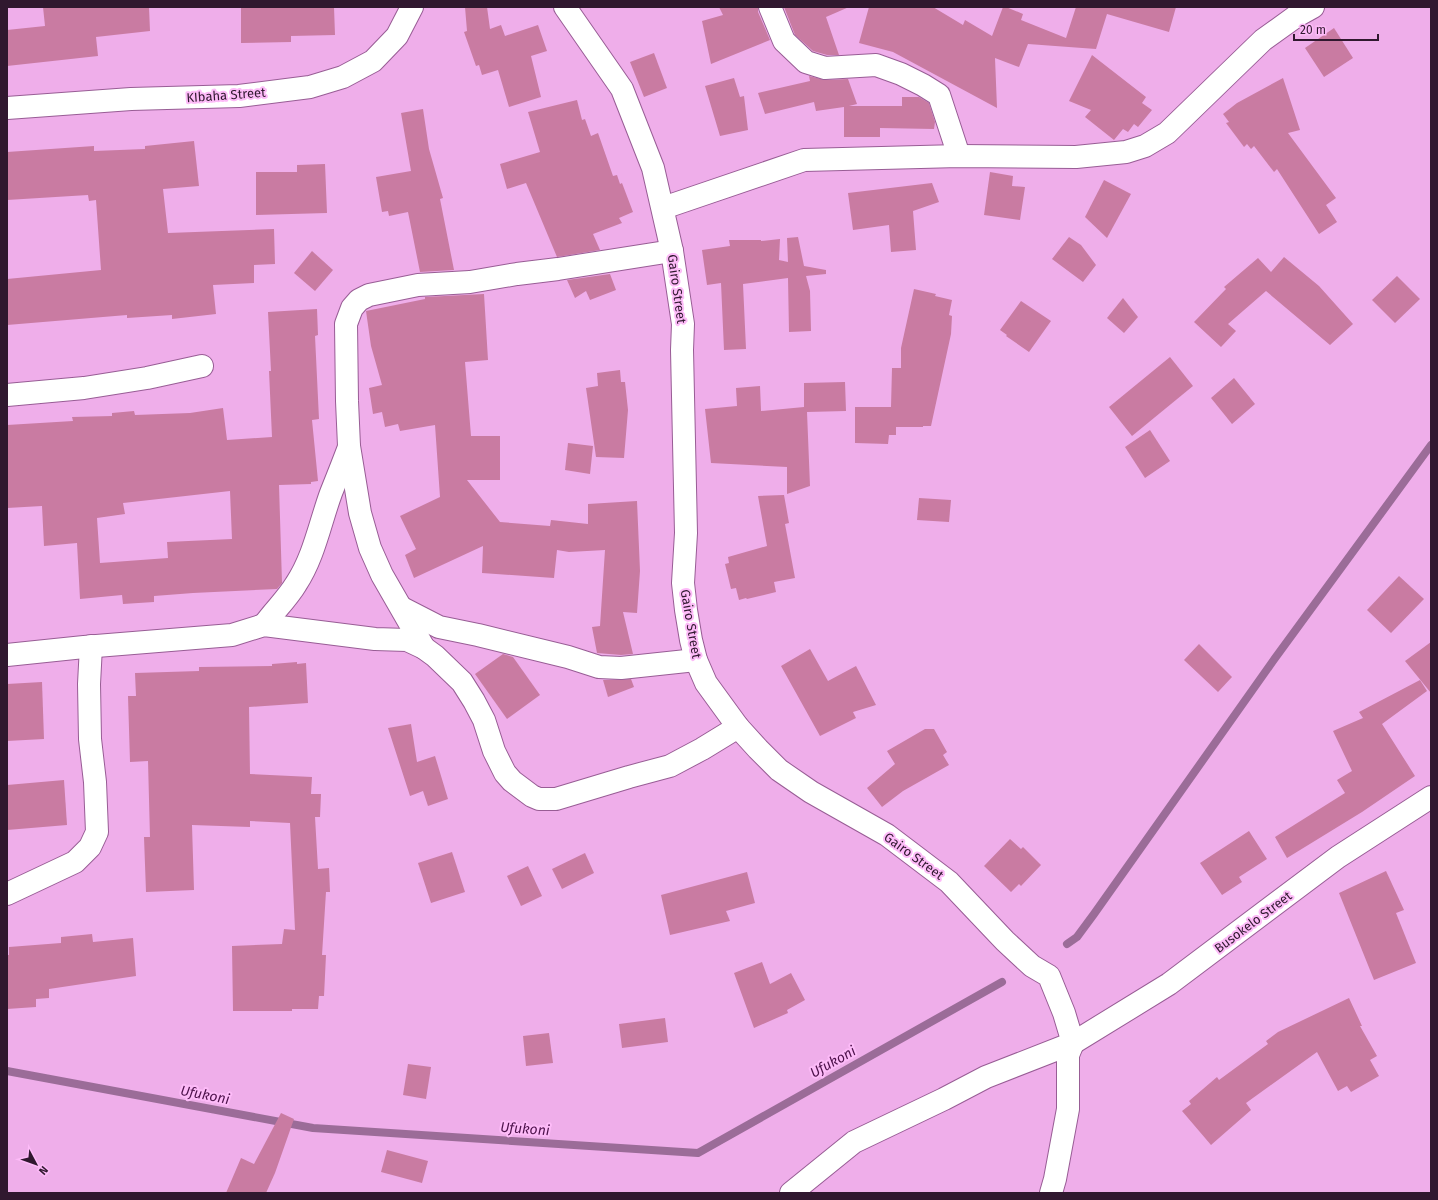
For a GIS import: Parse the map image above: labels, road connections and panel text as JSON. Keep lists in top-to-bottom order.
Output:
{
  "streets": {
    "street": ["KIbaha Street", "Gairo Street", "Busokelo Street"]
  },
  "crossings": [
    ["Gairo Street", "Busokelo Street"]
  ],
  "water": ["Ufukoni"],
  "scale_bar": "20 m",
  "north": "bottom right"
}
